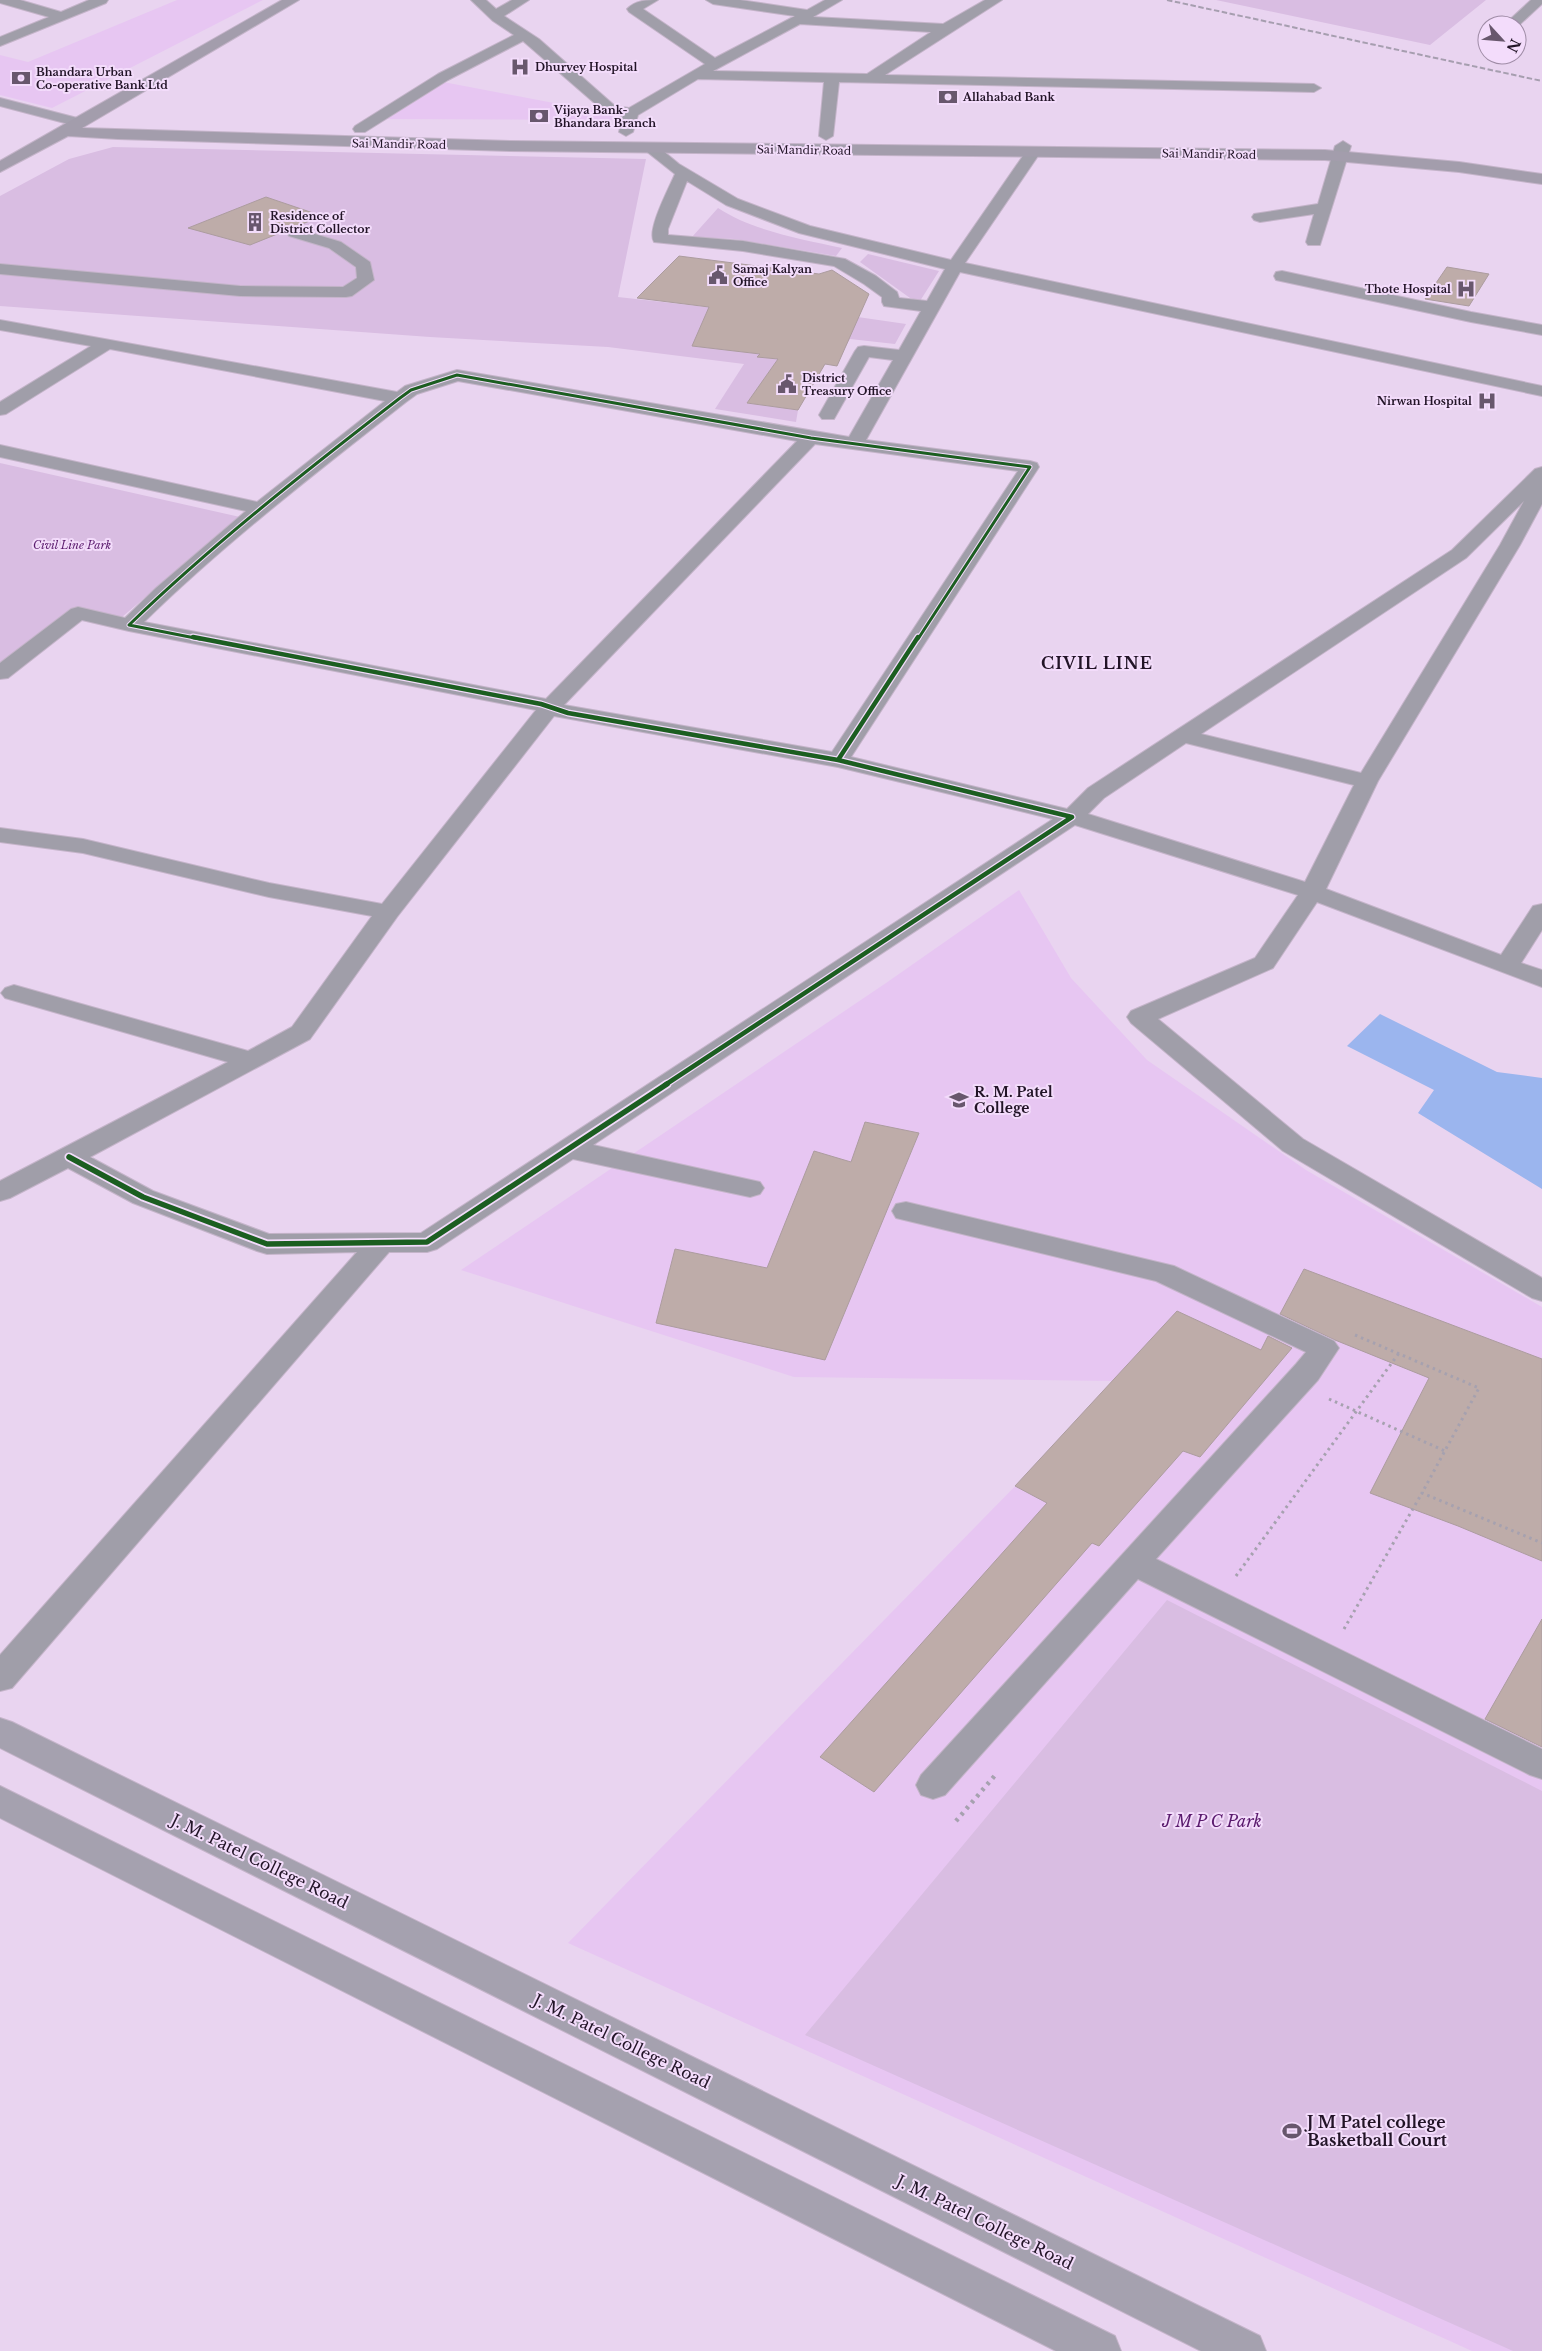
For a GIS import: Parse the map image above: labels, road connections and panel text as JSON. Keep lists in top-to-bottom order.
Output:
{
  "streets": {
    "highway": ["Sai Mandir Road"],
    "main road": ["J. M. Patel College Road"]
  },
  "districts": ["CIVIL LINE"],
  "parks": ["Civil Line Park", "J M P C Park"],
  "places": {
    "hospital": ["Dhurvey Hospital", "Thote Hospital", "Nirwan Hospital"],
    "bank": ["Bhandara Urban Co-operative Bank Ltd", "Allahabad Bank", "Vijaya Bank- Bhandara Branch"],
    "building": ["Residence of District Collector"],
    "public building": ["Samaj Kalyan Office", "District Treasury Office"],
    "school or university": ["R. M. Patel College"],
    "sports": ["J M Patel college Basketball Court"]
  },
  "north": "bottom right"
}
